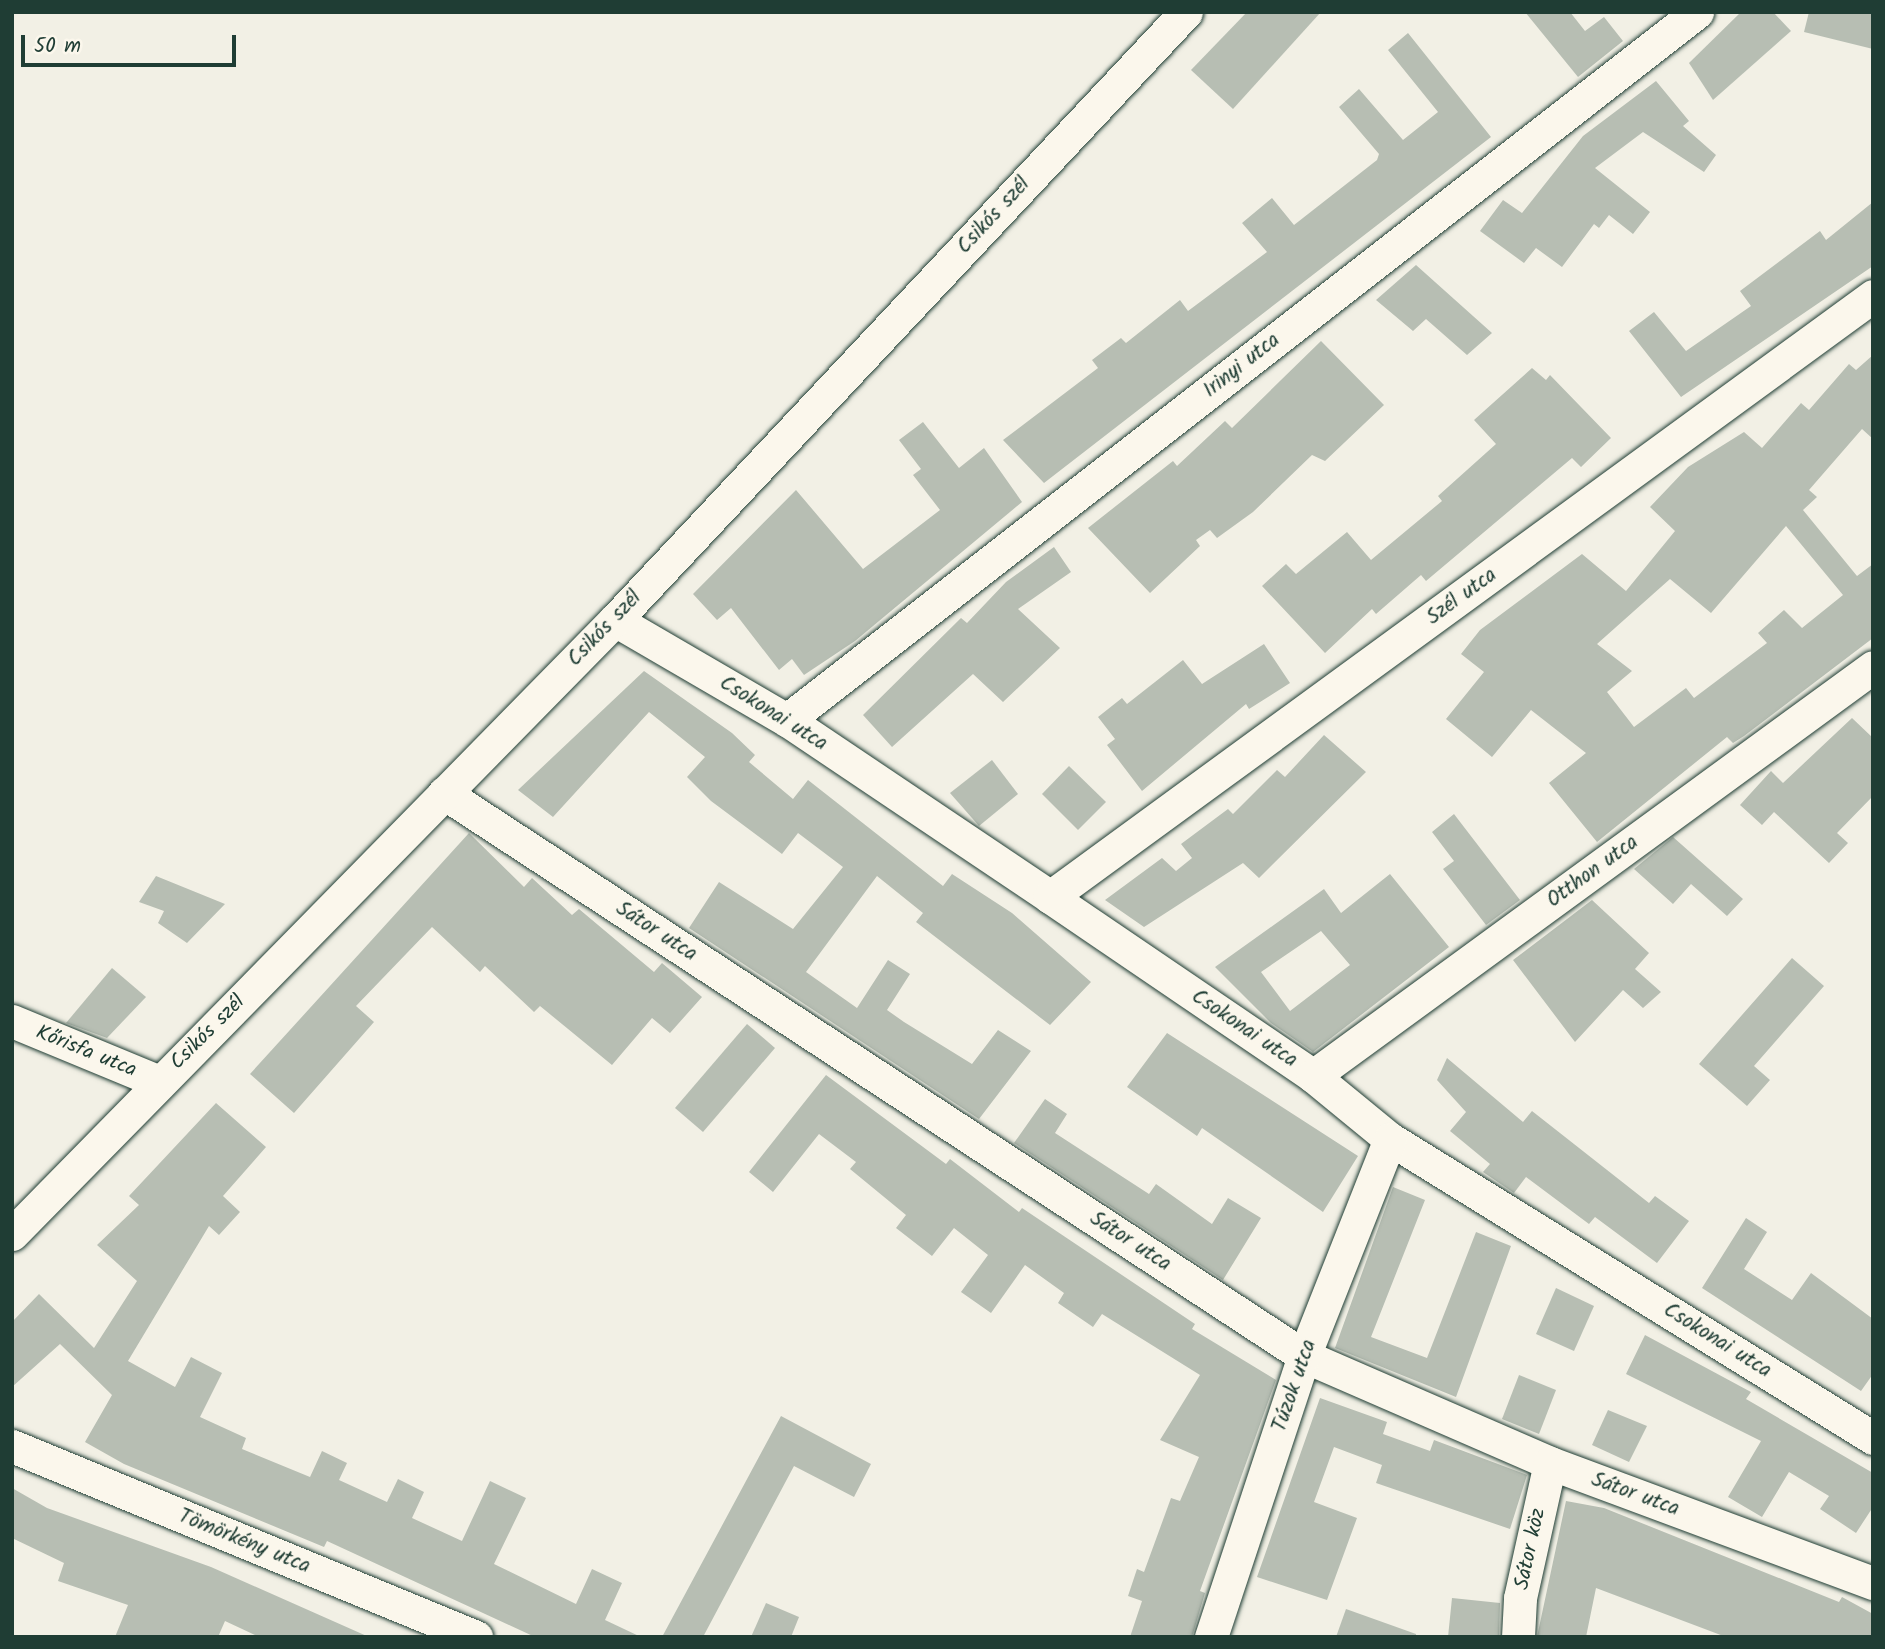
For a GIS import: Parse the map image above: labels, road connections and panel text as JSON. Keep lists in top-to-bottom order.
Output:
{
  "streets": {
    "street": [
      "Csikós szél",
      "Irinyi utca",
      "Szél utca",
      "Csokonai utca",
      "Otthon utca",
      "Sátor utca",
      "Kőrisfa utca",
      "Túzok utca",
      "Tömörkény utca",
      "Sátor köz"
    ]
  },
  "crossings": [
    ["Csikós szél", "Csokonai utca"],
    ["Csikós szél", "Sátor utca"],
    ["Csikós szél", "Kőrisfa utca"],
    ["Irinyi utca", "Csokonai utca"],
    ["Szél utca", "Csokonai utca"],
    ["Csokonai utca", "Otthon utca"],
    ["Csokonai utca", "Túzok utca"],
    ["Sátor utca", "Túzok utca"],
    ["Sátor utca", "Sátor köz"]
  ],
  "scale_bar": "50 m"
}
